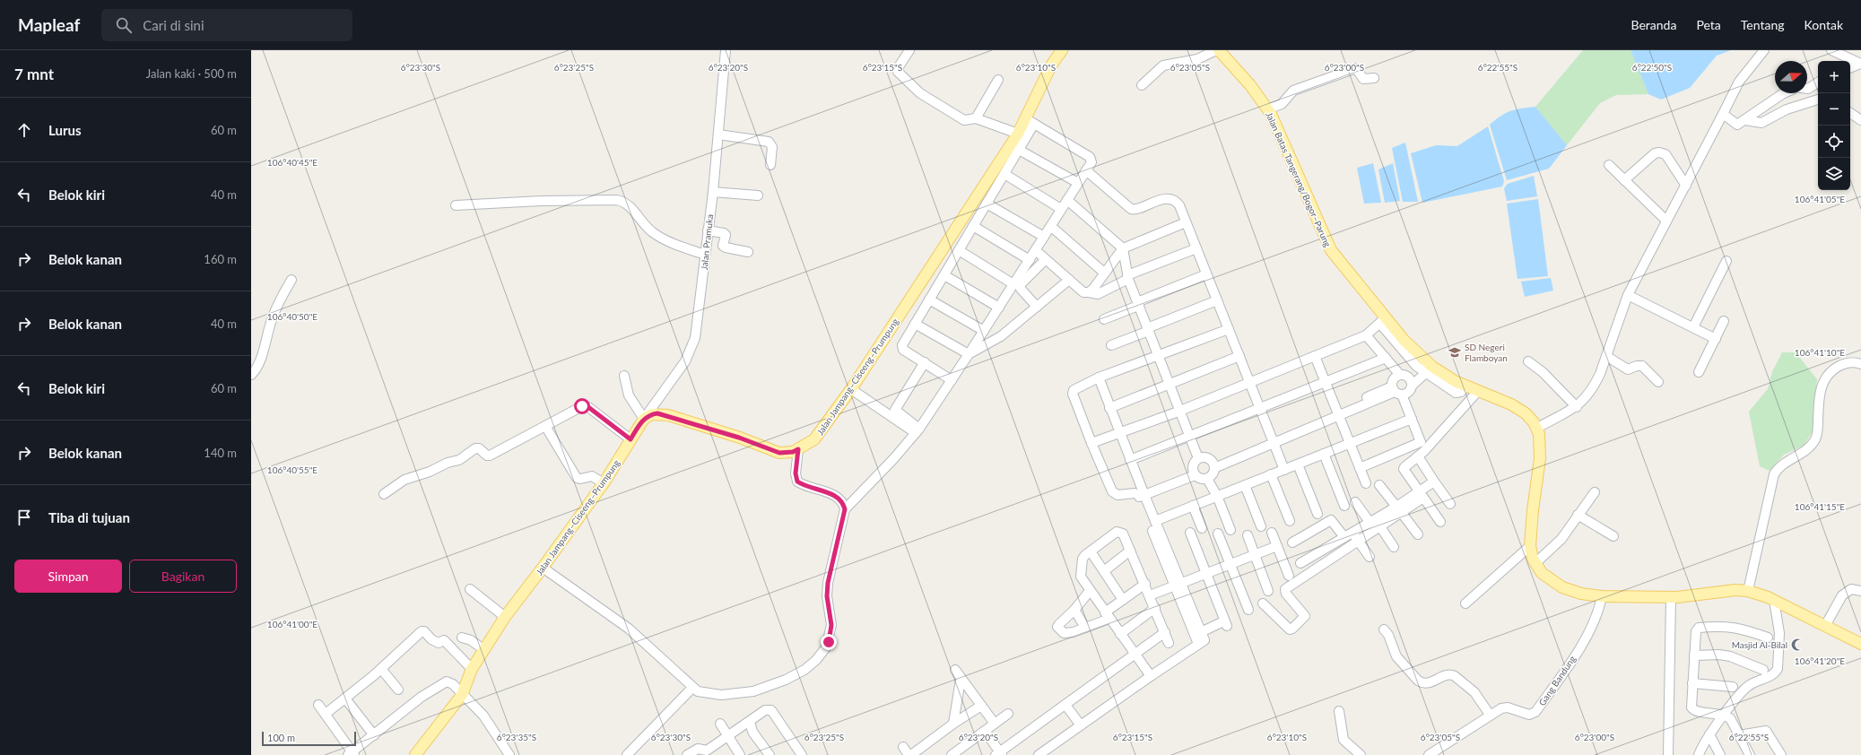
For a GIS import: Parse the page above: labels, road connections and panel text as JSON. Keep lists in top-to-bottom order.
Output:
{
  "streets": {
    "main road": ["Jalan Batas Tangerang/Bogor–Parung", "Jalan Jampang–Ciseeng–Prumpung"],
    "street": ["Jalan Pramuka", "Gang Bandung"]
  },
  "crossings": [
    ["Jalan Pramuka", "Jalan Jampang–Ciseeng–Prumpung"]
  ],
  "places": {
    "school or university": ["SD Negeri Flamboyan"],
    "mosque": ["Masjid Al-Bilal"]
  },
  "scale_bar": "100 m",
  "north": "right",
  "page": {
    "header": "Mapleaf",
    "search": "Cari di sini",
    "nav": [
      "Beranda",
      "Peta",
      "Tentang",
      "Kontak"
    ],
    "heading": ["7 mnt", "Jalan kaki · 500 m"],
    "map_buttons": ["+", "−"],
    "list": [
      ["Lurus", "60 m"],
      ["Belok kiri", "40 m"],
      ["Belok kanan", "160 m"],
      ["Belok kanan", "40 m"],
      ["Belok kiri", "60 m"],
      ["Belok kanan", "140 m"],
      "Tiba di tujuan"
    ],
    "buttons": ["Simpan", "Bagikan"],
    "scale": "100 m"
  },
  "coordinates": [
    "6°23'30\"S",
    "6°23'25\"S",
    "6°23'20\"S",
    "6°23'15\"S",
    "6°23'10\"S",
    "6°23'05\"S",
    "6°23'00\"S",
    "6°22'55\"S",
    "6°22'50\"S",
    "106°40'45\"E",
    "106°41'05\"E",
    "106°40'50\"E",
    "106°41'10\"E",
    "106°40'55\"E",
    "106°41'15\"E",
    "106°41'00\"E",
    "106°41'20\"E",
    "6°23'35\"S"
  ]
}
